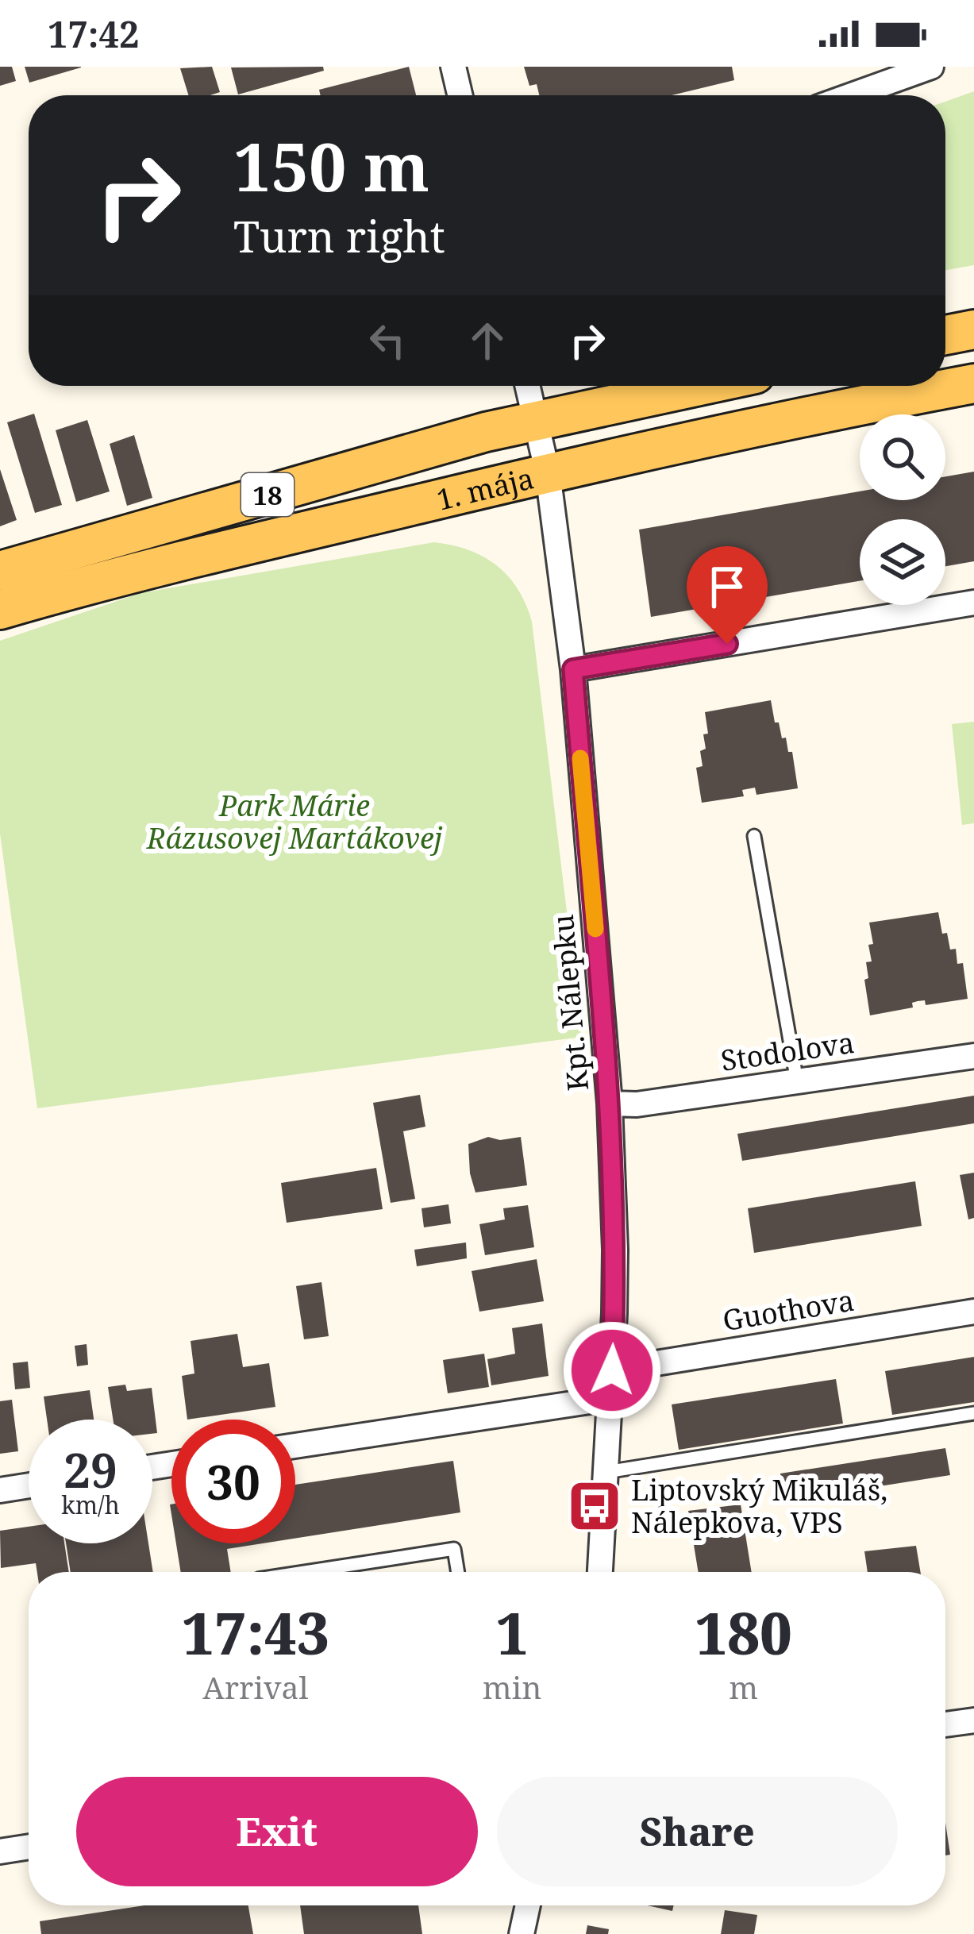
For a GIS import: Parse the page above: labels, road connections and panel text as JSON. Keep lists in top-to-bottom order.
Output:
{
  "streets": {
    "main road": ["1. mája", "18"],
    "street": ["Kpt. Nálepku", "Stodolova", "Guothova"]
  },
  "crossings": [
    ["1. mája", "Kpt. Nálepku"],
    ["Kpt. Nálepku", "Stodolova"],
    ["Kpt. Nálepku", "Guothova"]
  ],
  "parks": ["Park Márie Rázusovej Martákovej"],
  "places": {
    "bus stop": ["Liptovský Mikuláš, Nálepkova, VPS"]
  },
  "page": {
    "status": "17:42",
    "turn": ["150 m", "Turn right"],
    "speed": "29 km/h",
    "limit": "30",
    "eta": [
      "17:43",
      "Arrival",
      "1",
      "min",
      "180",
      "m"
    ],
    "buttons": ["Exit", "Share"]
  }
}
